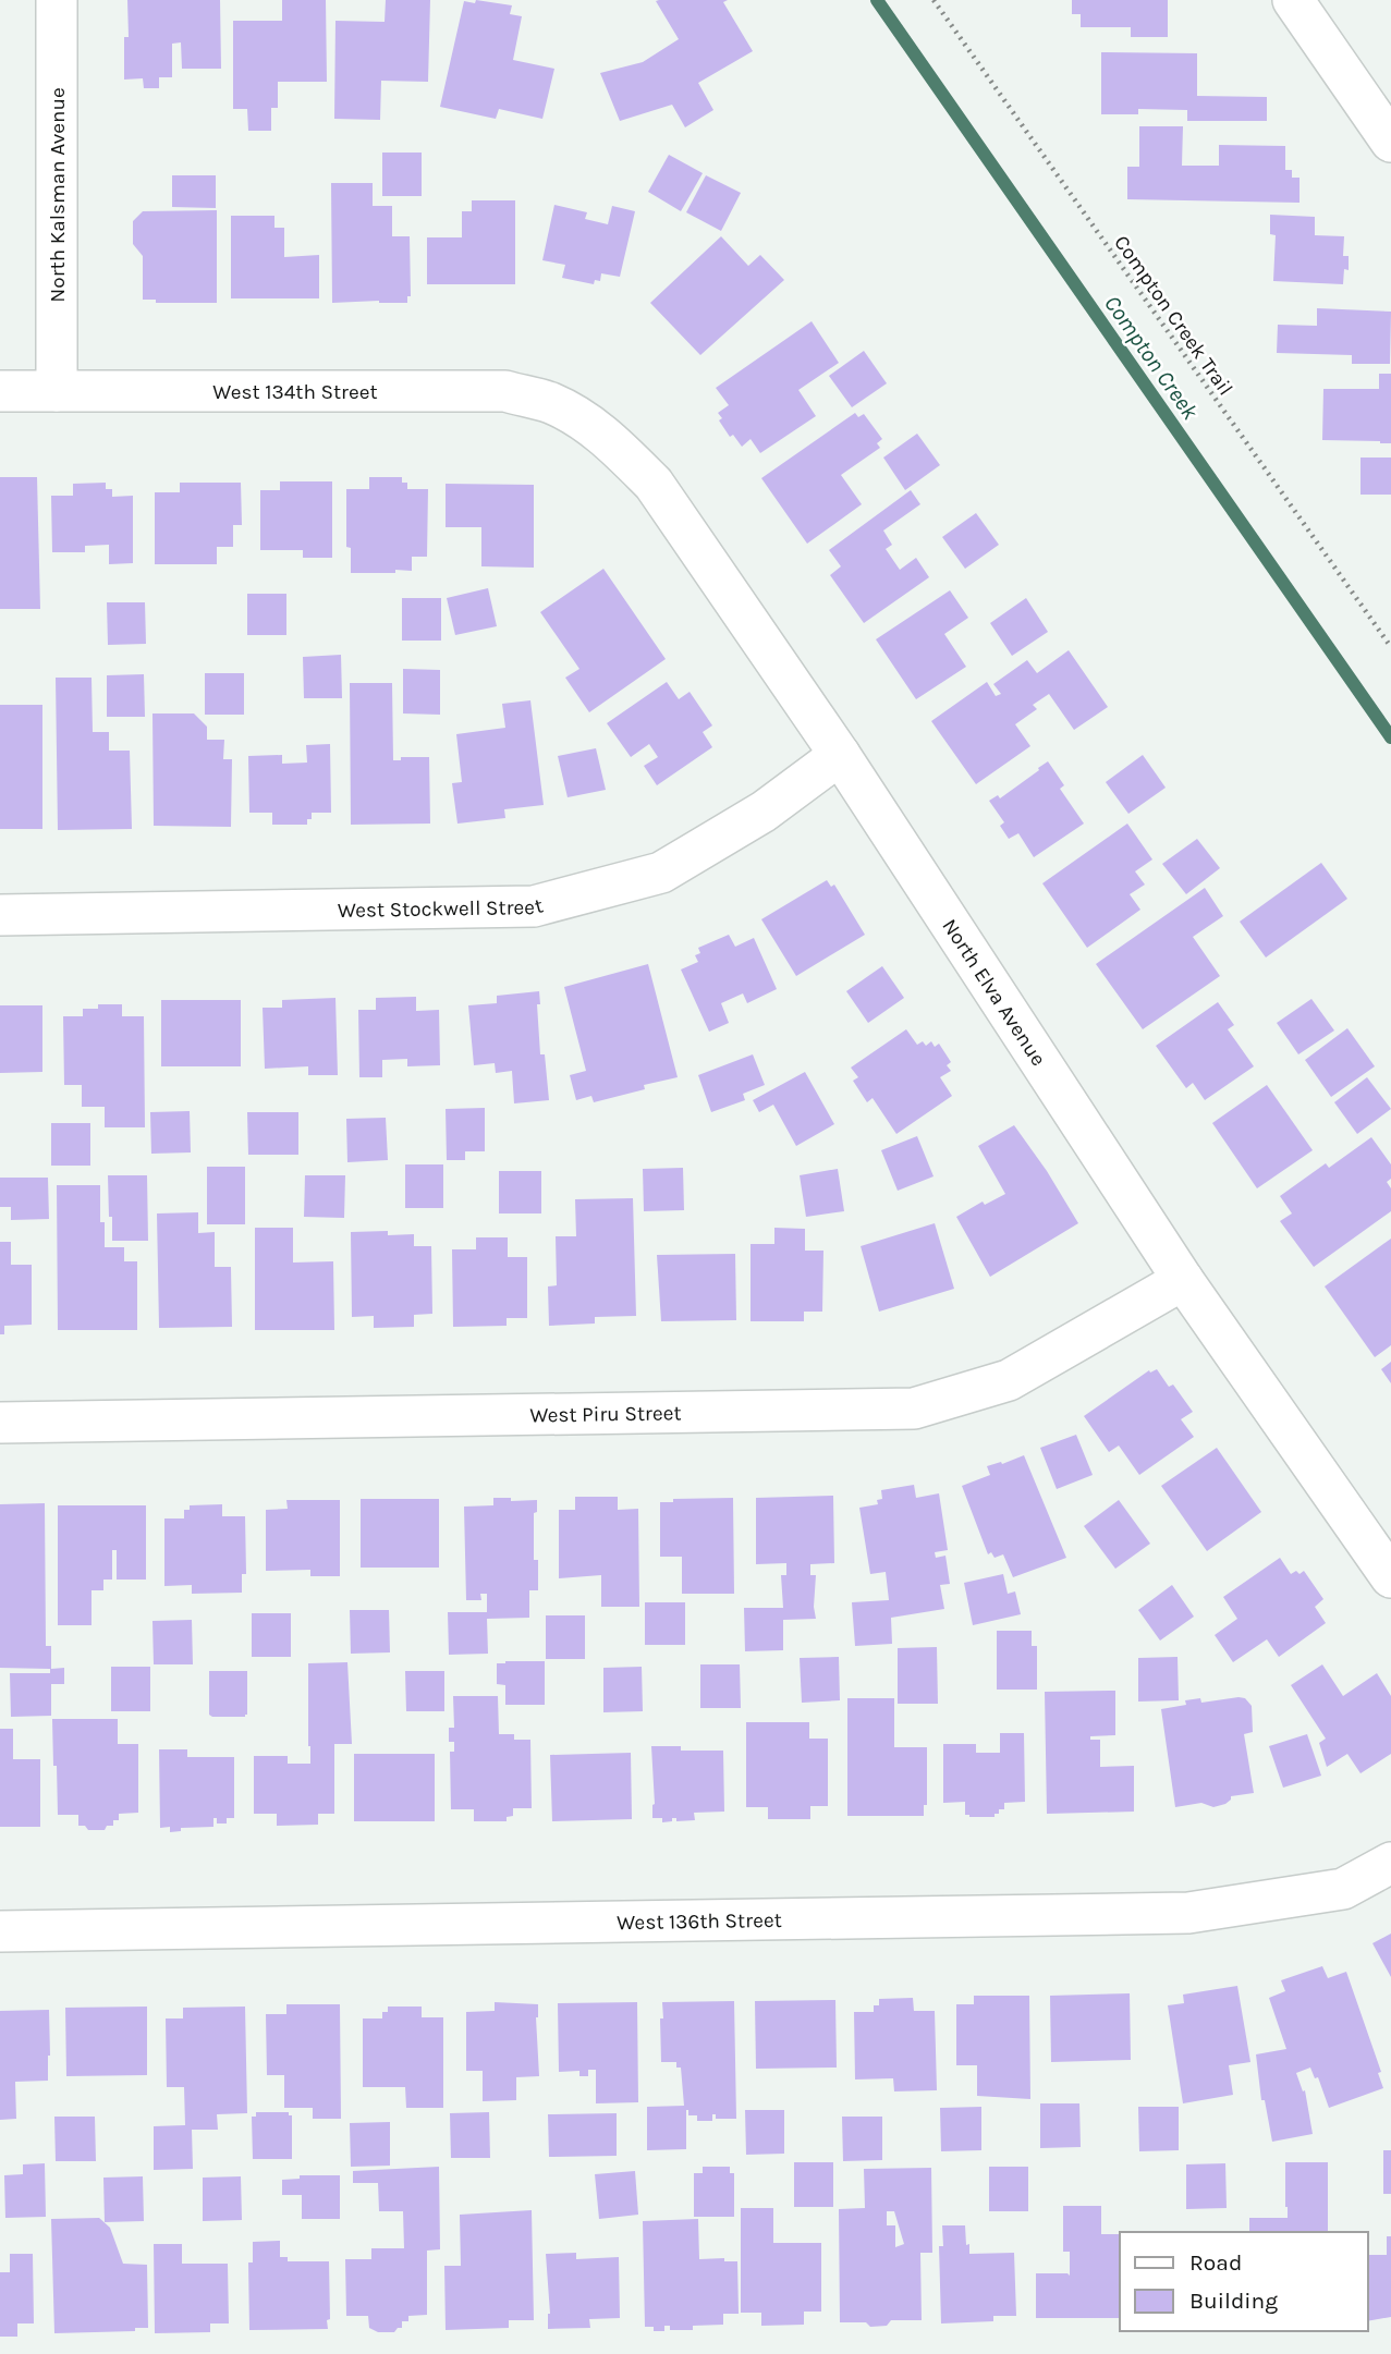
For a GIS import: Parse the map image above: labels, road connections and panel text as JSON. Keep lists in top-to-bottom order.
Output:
{
  "streets": {
    "street": [
      "North Kalsman Avenue",
      "West 134th Street",
      "West Stockwell Street",
      "North Elva Avenue",
      "West Piru Street",
      "West 136th Street"
    ],
    "path": ["Compton Creek Trail"]
  },
  "crossings": [
    ["North Kalsman Avenue", "West 134th Street"],
    ["West 134th Street", "North Elva Avenue"],
    ["West Stockwell Street", "North Elva Avenue"],
    ["North Elva Avenue", "West Piru Street"]
  ],
  "water": ["Compton Creek"],
  "legend": ["Road", "Building"]
}
